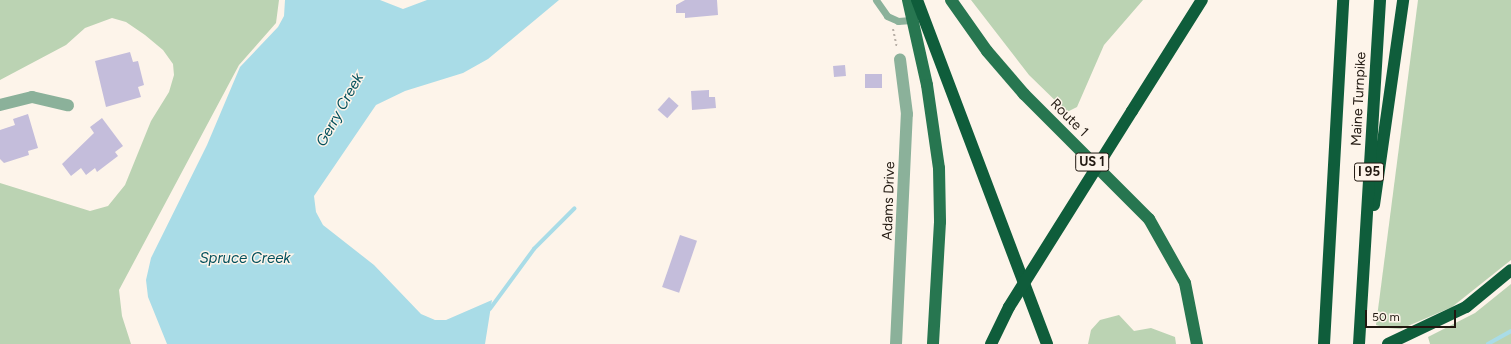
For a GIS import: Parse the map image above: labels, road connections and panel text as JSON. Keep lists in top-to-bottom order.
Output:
{
  "streets": {
    "highway": ["Maine Turnpike", "I 95"],
    "main road": ["Route 1", "US 1"],
    "street": ["Adams Drive"]
  },
  "water": ["Gerry Creek", "Spruce Creek"],
  "scale_bar": "50 m"
}
